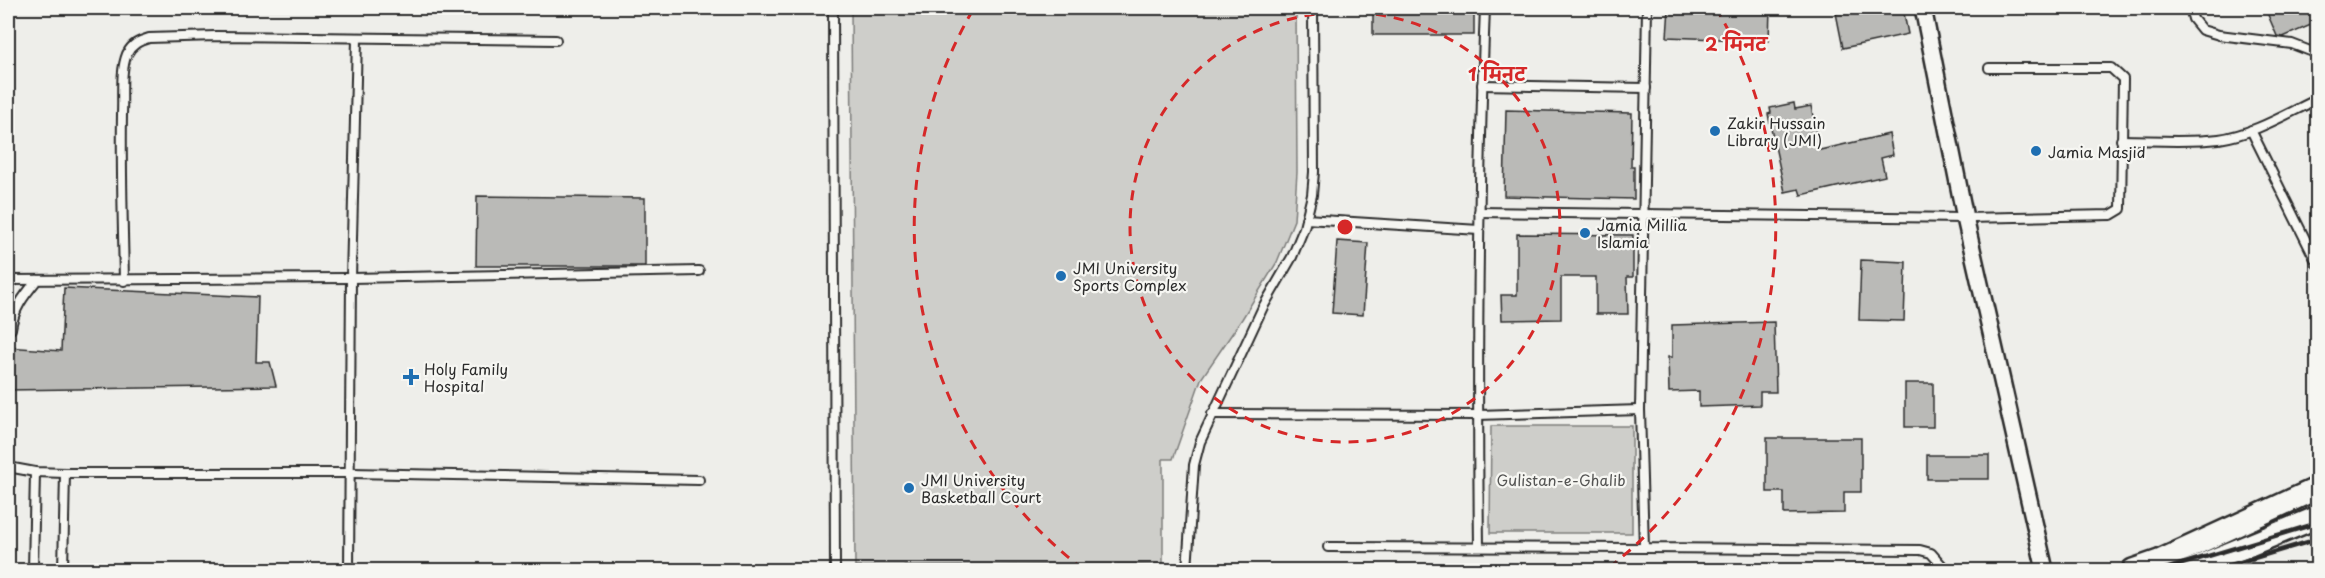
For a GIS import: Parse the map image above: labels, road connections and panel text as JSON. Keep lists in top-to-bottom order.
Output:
{
  "parks": ["Gulistan-e-Ghalib"],
  "places": {
    "other": [
      "Zakir Hussain Library (JMI)",
      "Jamia Masjid",
      "Jamia Millia Islamia",
      "JMI University Sports Complex",
      "JMI University Basketball Court"
    ],
    "health": ["Holy Family Hospital"]
  },
  "rings": ["2 मिनट", "1 मिनट"]
}
